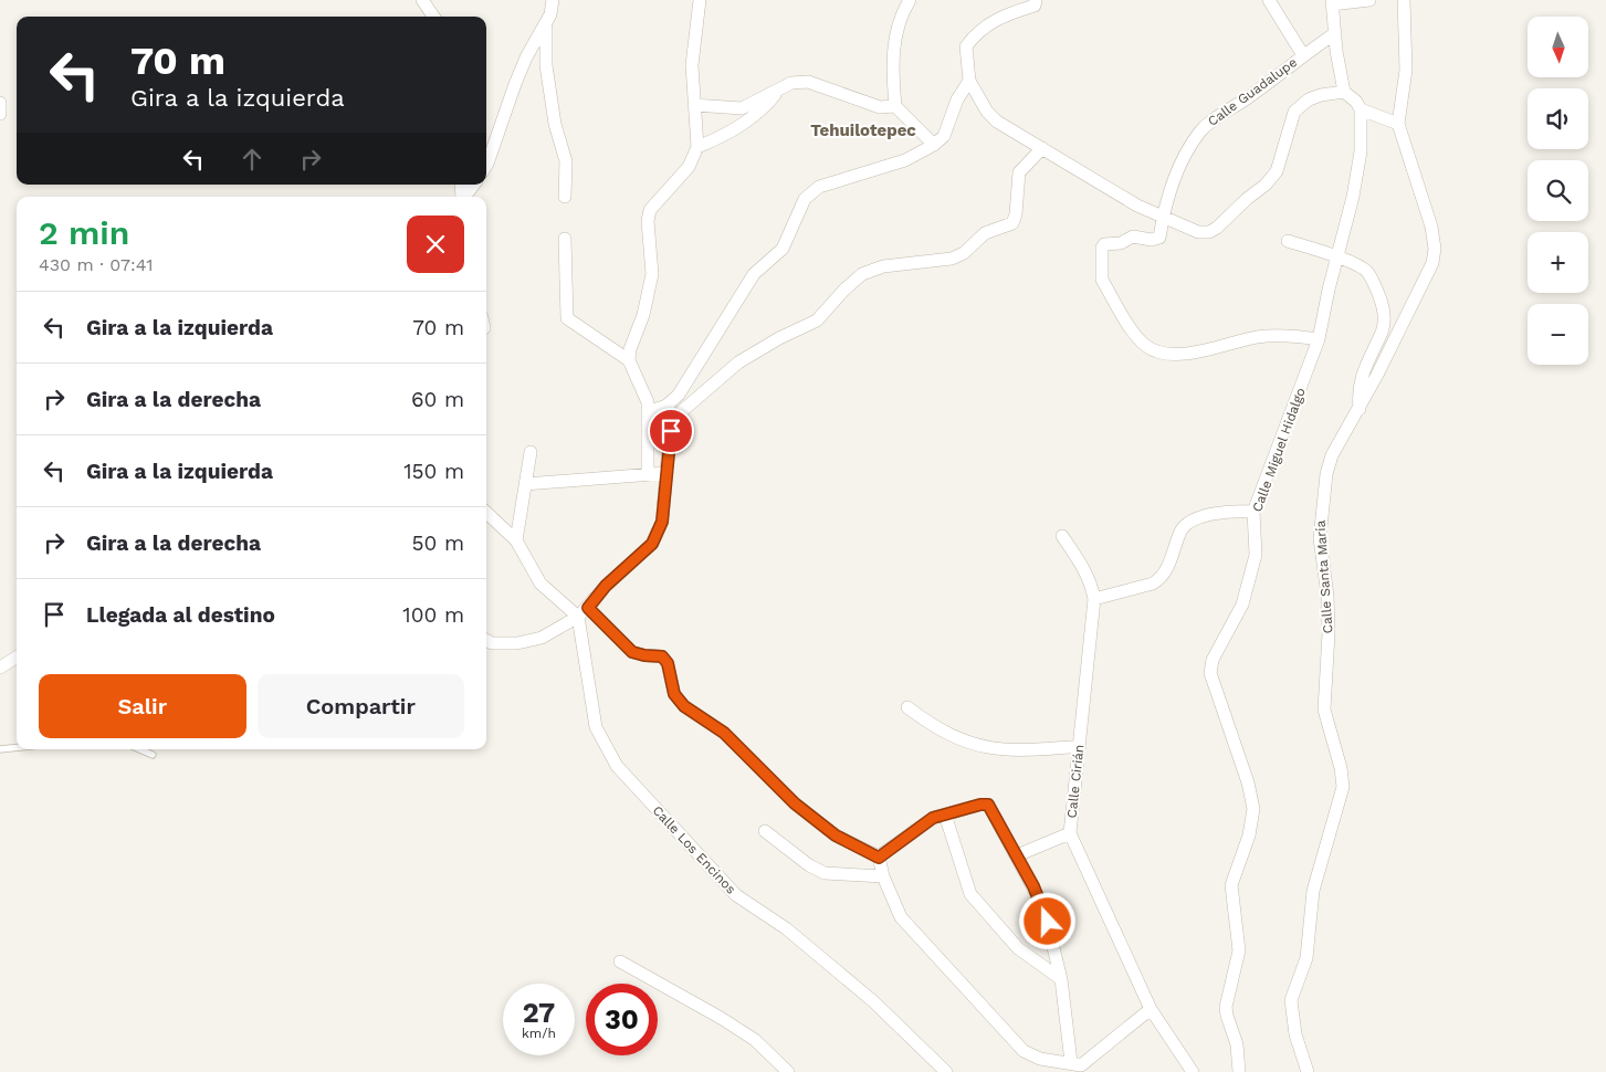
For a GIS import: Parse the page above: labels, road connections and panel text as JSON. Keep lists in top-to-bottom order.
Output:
{
  "streets": {
    "street": [
      "Calle Guadalupe",
      "Calle Miguel Hidalgo",
      "Calle Santa María",
      "Calle Cirián",
      "Calle Los Encinos"
    ]
  },
  "crossings": [
    ["Calle Guadalupe", "Calle Miguel Hidalgo"]
  ],
  "districts": ["Tehuilotepec"],
  "north": "bottom",
  "page": {
    "map_buttons": ["+", "−"],
    "turn": ["70 m", "Gira a la izquierda"],
    "heading": ["2 min", "430 m · 07:41"],
    "list": [
      {
        "name": "Gira a la izquierda",
        "value": "70 m"
      },
      {
        "name": "Gira a la derecha",
        "value": "60 m"
      },
      {
        "name": "Gira a la izquierda",
        "value": "150 m"
      },
      {
        "name": "Gira a la derecha",
        "value": "50 m"
      },
      {
        "name": "Llegada al destino",
        "value": "100 m"
      }
    ],
    "buttons": ["Salir", "Compartir"],
    "speed": "27 km/h",
    "limit": "30"
  }
}
